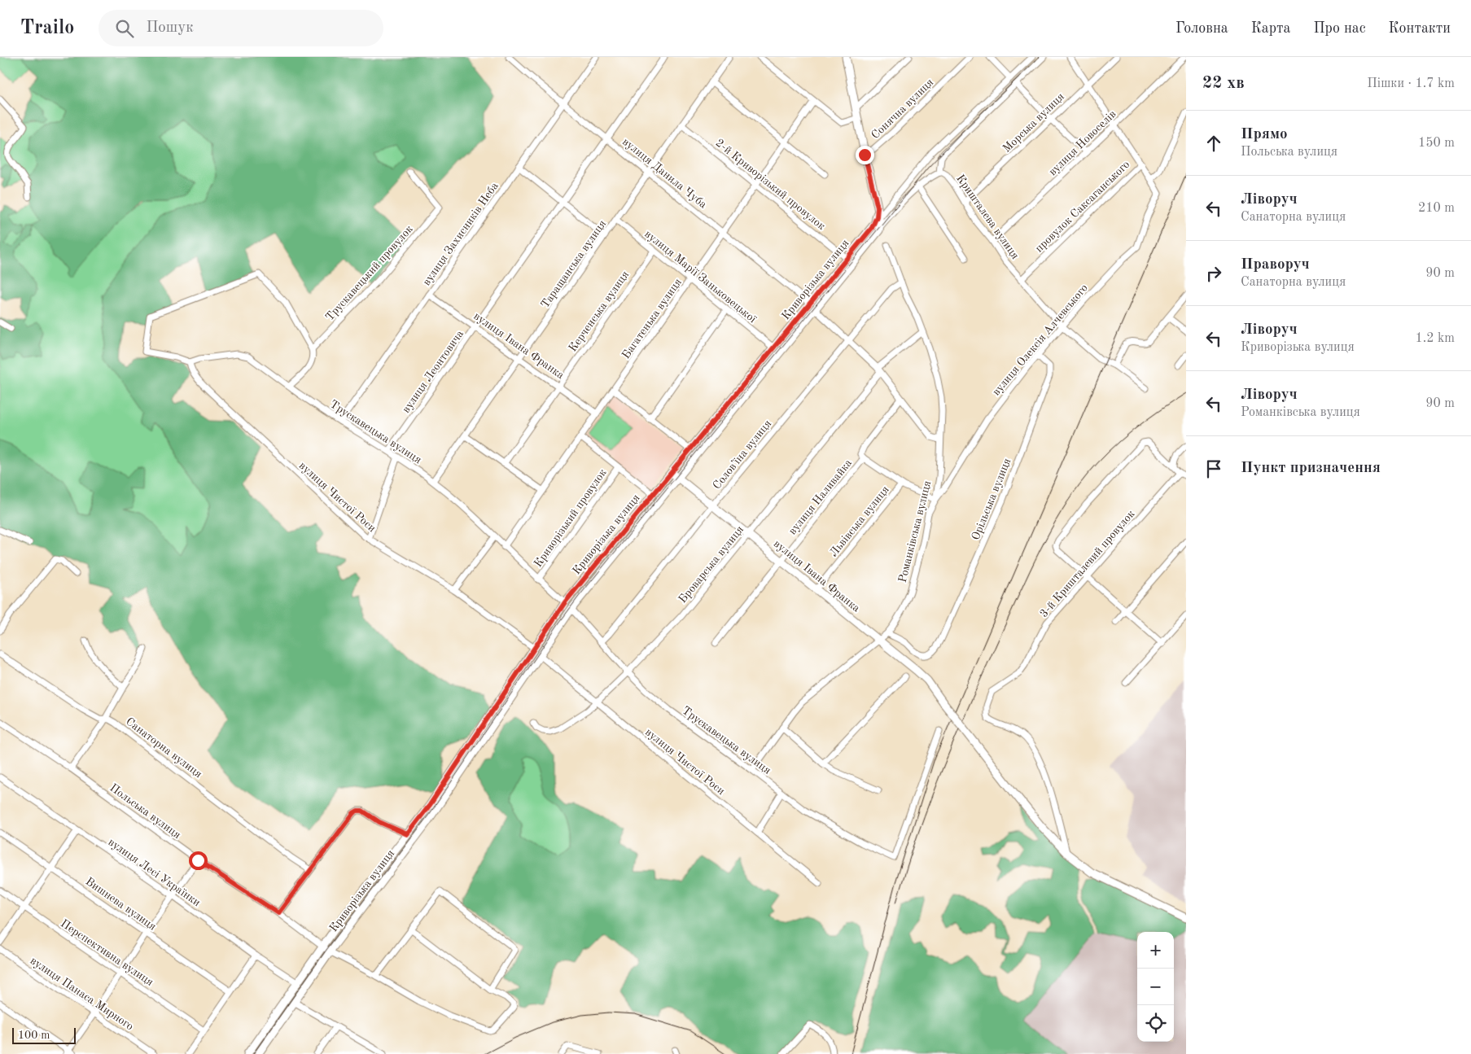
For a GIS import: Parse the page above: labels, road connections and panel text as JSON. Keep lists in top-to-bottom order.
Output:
{
  "streets": {
    "main road": ["Криворізька вулиця", "вулиця Івана Франка"],
    "street": [
      "Сонячна вулиця",
      "Морська вулиця",
      "вулиця Новоселів",
      "вулиця Данила Чуба",
      "2-й Криворізький провулок",
      "провулок Саксаганського",
      "Кришталева вулиця",
      "вулиця Захисників Неба",
      "Таращанська вулиця",
      "Трускавецький провулок",
      "вулиця Марії Заньковецької",
      "Керченська вулиця",
      "Багатенька вулиця",
      "вулиця Олексія Алчевського",
      "вулиця Леонтовича",
      "Трускавецька вулиця",
      "Соловʼїна вулиця",
      "вулиця Чистої Роси",
      "вулиця Наливайка",
      "Орільська вулиця",
      "Криворізький провулок",
      "Львівська вулиця",
      "Романківська вулиця",
      "3-й Кришталевий провулок",
      "Броварська вулиця",
      "Санаторна вулиця",
      "Польська вулиця",
      "вулиця Лесі Українки",
      "Вишнева вулиця",
      "Перспективна вулиця",
      "вулиця Панаса Мирного"
    ]
  },
  "crossings": [
    ["Сонячна вулиця", "Криворізька вулиця"],
    ["Морська вулиця", "Кришталева вулиця"],
    ["вулиця Новоселів", "Кришталева вулиця"],
    ["вулиця Данила Чуба", "вулиця Захисників Неба"],
    ["вулиця Данила Чуба", "Таращанська вулиця"],
    ["вулиця Данила Чуба", "Криворізька вулиця"],
    ["вулиця Данила Чуба", "Багатенька вулиця"],
    ["вулиця Данила Чуба", "вулиця Леонтовича"],
    ["2-й Криворізький провулок", "Таращанська вулиця"],
    ["2-й Криворізький провулок", "Криворізька вулиця"],
    ["2-й Криворізький провулок", "Багатенька вулиця"],
    ["провулок Саксаганського", "Кришталева вулиця"],
    ["Кришталева вулиця", "вулиця Олексія Алчевського"],
    ["вулиця Захисників Неба", "вулиця Івана Франка"],
    ["вулиця Захисників Неба", "Трускавецька вулиця"],
    ["Таращанська вулиця", "вулиця Марії Заньковецької"],
    ["Таращанська вулиця", "вулиця Івана Франка"],
    ["Таращанська вулиця", "Трускавецька вулиця"],
    ["Трускавецький провулок", "Трускавецька вулиця"],
    ["вулиця Марії Заньковецької", "Криворізька вулиця"],
    ["вулиця Марії Заньковецької", "Керченська вулиця"],
    ["вулиця Марії Заньковецької", "Багатенька вулиця"],
    ["Криворізька вулиця", "вулиця Івана Франка"],
    ["Криворізька вулиця", "Трускавецька вулиця"],
    ["Криворізька вулиця", "вулиця Чистої Роси"],
    ["Криворізька вулиця", "Польська вулиця"],
    ["Криворізька вулиця", "вулиця Лесі Українки"],
    ["Керченська вулиця", "вулиця Івана Франка"],
    ["Багатенька вулиця", "вулиця Івана Франка"],
    ["Багатенька вулиця", "Трускавецька вулиця"],
    ["вулиця Олексія Алчевського", "Орільська вулиця"],
    ["вулиця Олексія Алчевського", "Романківська вулиця"],
    ["вулиця Івана Франка", "вулиця Леонтовича"],
    ["вулиця Івана Франка", "Соловʼїна вулиця"],
    ["вулиця Івана Франка", "вулиця Наливайка"],
    ["вулиця Івана Франка", "Львівська вулиця"],
    ["вулиця Івана Франка", "Романківська вулиця"],
    ["вулиця Івана Франка", "3-й Кришталевий провулок"],
    ["вулиця Івана Франка", "Броварська вулиця"],
    ["вулиця Леонтовича", "Трускавецька вулиця"],
    ["Трускавецька вулиця", "Соловʼїна вулиця"],
    ["Трускавецька вулиця", "вулиця Чистої Роси"],
    ["Трускавецька вулиця", "Криворізький провулок"],
    ["Трускавецька вулиця", "Романківська вулиця"],
    ["Трускавецька вулиця", "Броварська вулиця"],
    ["Соловʼїна вулиця", "Романківська вулиця"],
    ["вулиця Чистої Роси", "Броварська вулиця"],
    ["Орільська вулиця", "Романківська вулиця"],
    ["Романківська вулиця", "Броварська вулиця"]
  ],
  "scale_bar": "100 m",
  "page": {
    "header": "Trailo",
    "search": "Пошук",
    "nav": [
      "Головна",
      "Карта",
      "Про нас",
      "Контакти"
    ],
    "heading": ["22 хв", "Пішки · 1.7 km"],
    "list": [
      ["Прямо", "Польська вулиця", "150 m"],
      ["Ліворуч", "Санаторна вулиця", "210 m"],
      ["Праворуч", "Санаторна вулиця", "90 m"],
      ["Ліворуч", "Криворізька вулиця", "1.2 km"],
      ["Ліворуч", "Романківська вулиця", "90 m"],
      "Пункт призначення"
    ],
    "map_buttons": ["+", "−"],
    "scale": "100 m"
  }
}
